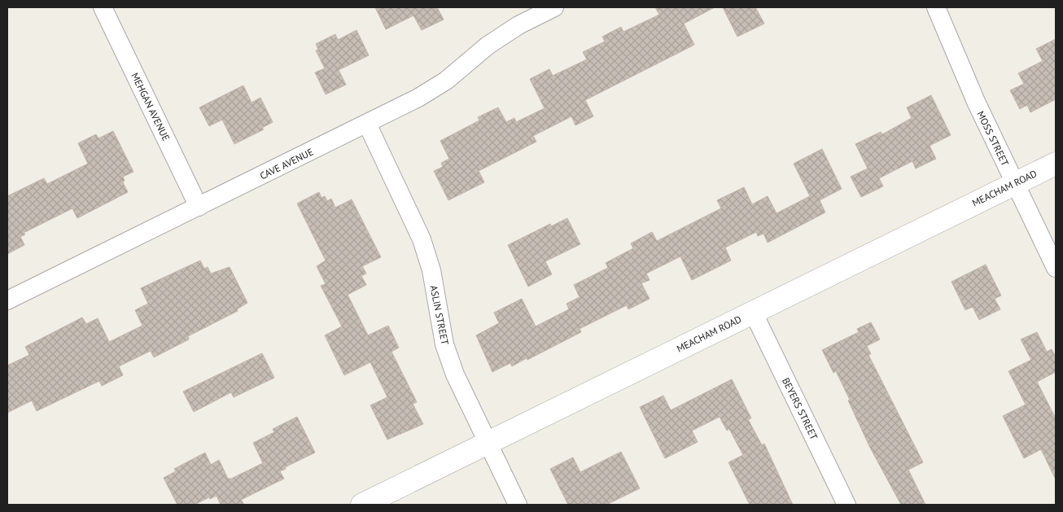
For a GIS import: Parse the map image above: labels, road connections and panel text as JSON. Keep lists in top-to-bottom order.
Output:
{
  "streets": {
    "street": [
      "MEHGAN AVENUE",
      "MOSS STREET",
      "CAVE AVENUE",
      "MEACHAM ROAD",
      "ASLIN STREET",
      "BEYERS STREET"
    ]
  },
  "crossings": [
    ["MEHGAN AVENUE", "CAVE AVENUE"],
    ["MOSS STREET", "MEACHAM ROAD"],
    ["CAVE AVENUE", "ASLIN STREET"],
    ["MEACHAM ROAD", "ASLIN STREET"],
    ["MEACHAM ROAD", "BEYERS STREET"]
  ]
}
